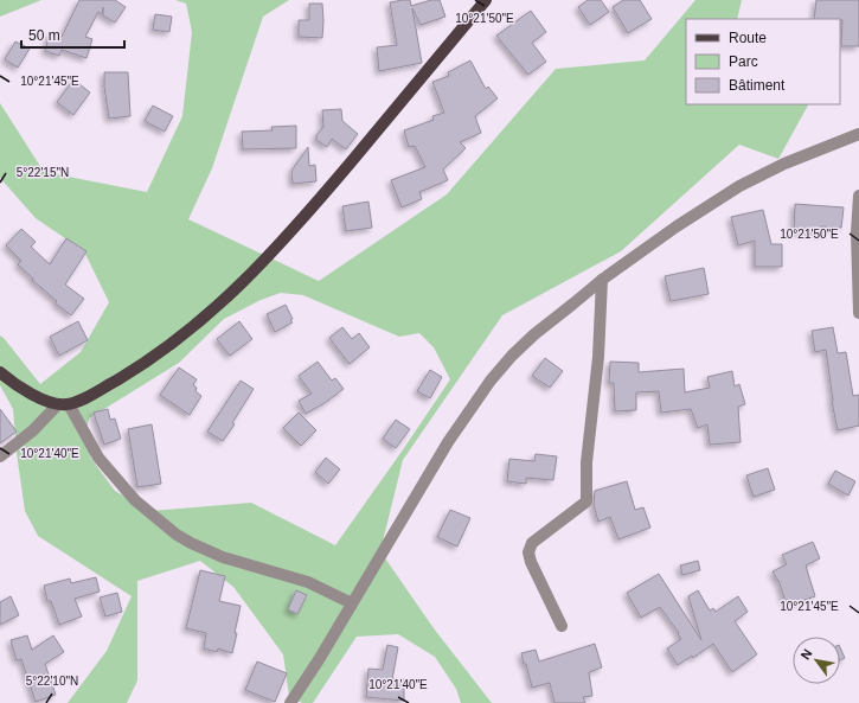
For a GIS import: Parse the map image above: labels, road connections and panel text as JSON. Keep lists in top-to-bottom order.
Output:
{
  "legend": ["Route", "Parc", "Bâtiment"],
  "scale_bar": "50 m",
  "north": "top left",
  "coordinates": [
    "10°21'50\"E",
    "10°21'45\"E",
    "5°22'15\"N",
    "10°21'40\"E",
    "5°22'10\"N"
  ]
}
